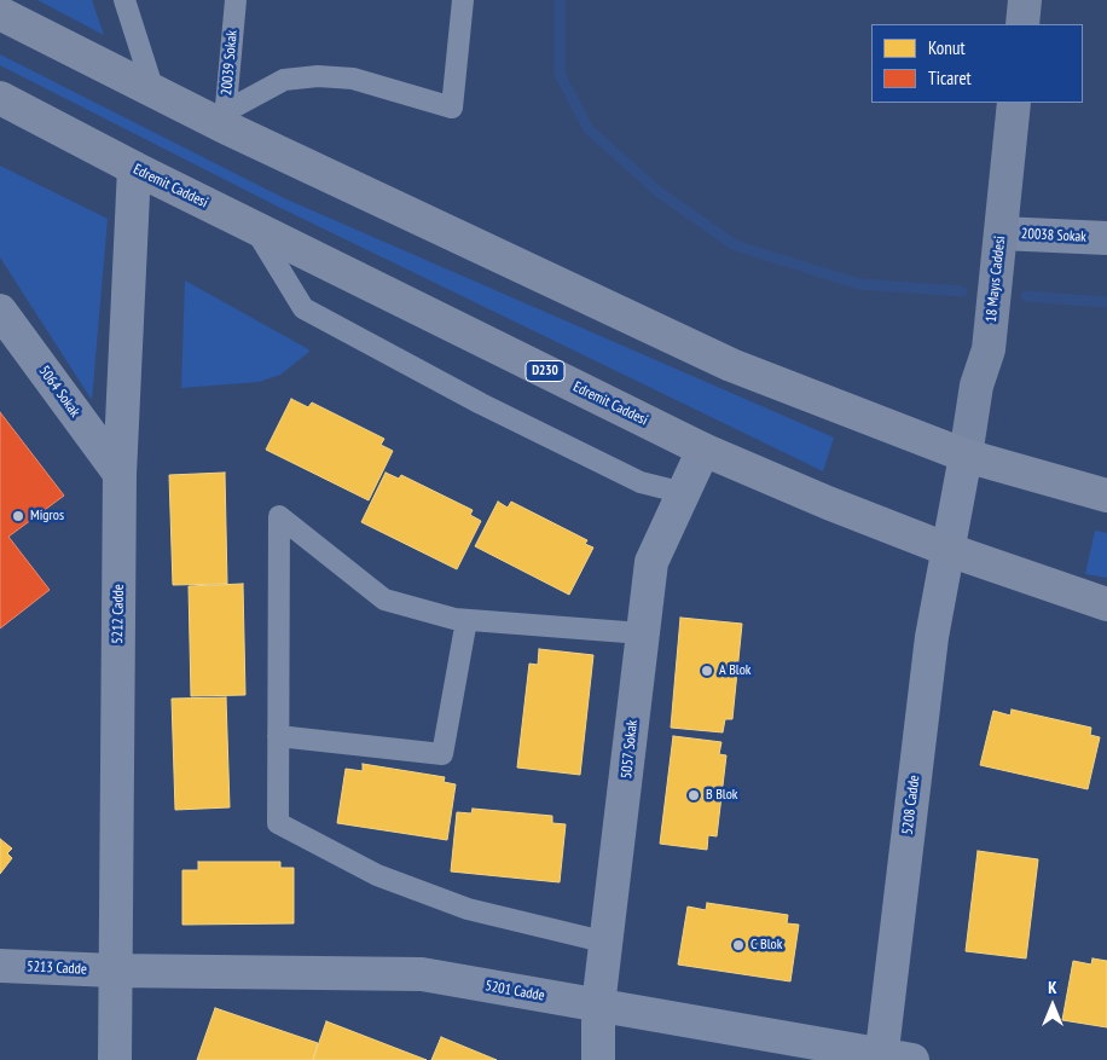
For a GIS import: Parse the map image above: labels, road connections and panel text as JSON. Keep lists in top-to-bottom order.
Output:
{
  "streets": {
    "highway": ["Edremit Caddesi", "D230"],
    "main road": ["18 Mayıs Caddesi"],
    "street": [
      "20038 Sokak",
      "5064 Sokak",
      "5212 Cadde",
      "5057 Sokak",
      "5208 Cadde",
      "5213 Cadde",
      "5201 Cadde"
    ],
    "lane": ["20039 Sokak"]
  },
  "crossings": [
    ["Edremit Caddesi", "5212 Cadde"],
    ["Edremit Caddesi", "5057 Sokak"],
    ["Edremit Caddesi", "5208 Cadde"],
    ["20038 Sokak", "18 Mayıs Caddesi"],
    ["18 Mayıs Caddesi", "5208 Cadde"],
    ["5064 Sokak", "5212 Cadde"],
    ["5212 Cadde", "5213 Cadde"],
    ["5212 Cadde", "5201 Cadde"],
    ["5057 Sokak", "5201 Cadde"],
    ["5208 Cadde", "5201 Cadde"],
    ["5213 Cadde", "5201 Cadde"]
  ],
  "places": [
    "Migros",
    "A Blok",
    "B Blok",
    "C Blok"
  ],
  "legend": ["Konut", "Ticaret"],
  "north": "top"
}
